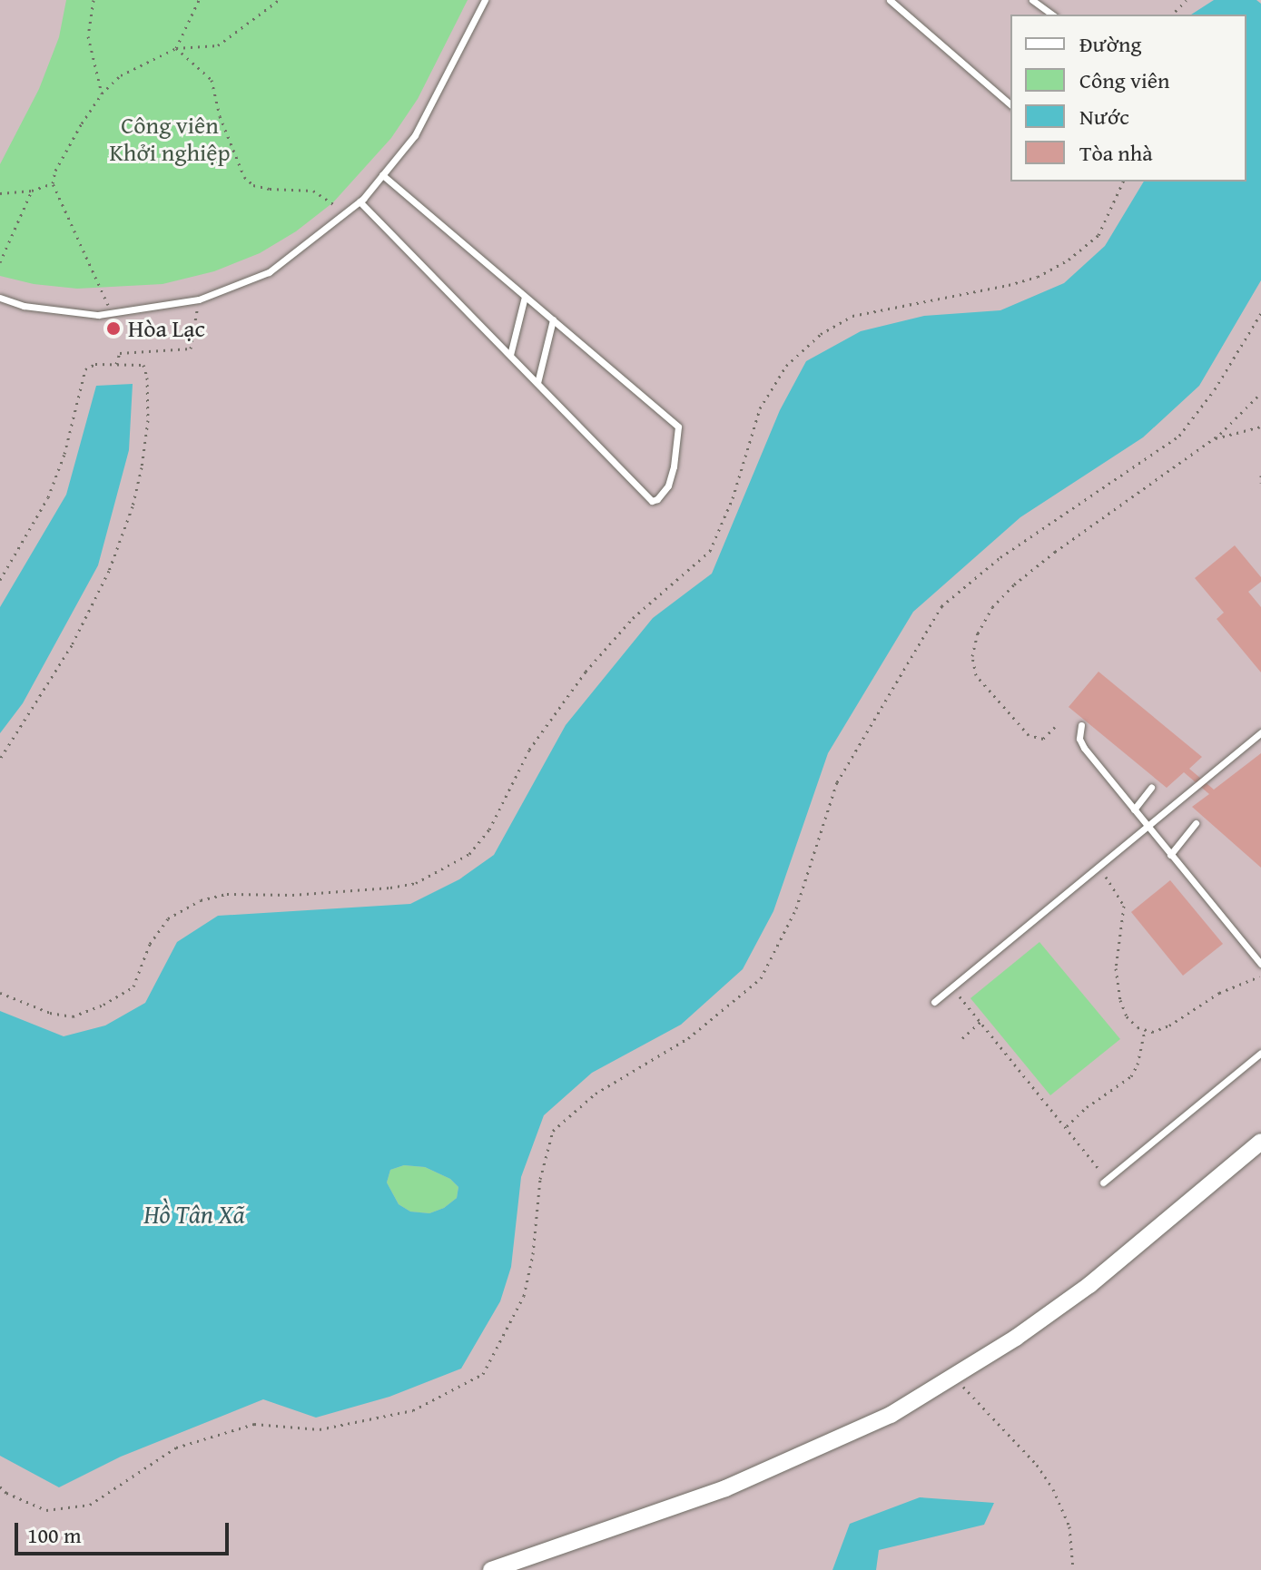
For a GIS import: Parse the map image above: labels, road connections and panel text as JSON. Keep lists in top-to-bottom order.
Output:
{
  "water": ["Hồ Tân Xã"],
  "parks": ["Công viên Khởi nghiệp"],
  "places": ["Hòa Lạc"],
  "legend": [
    "Đường",
    "Công viên",
    "Nước",
    "Tòa nhà"
  ],
  "scale_bar": "100 m"
}
